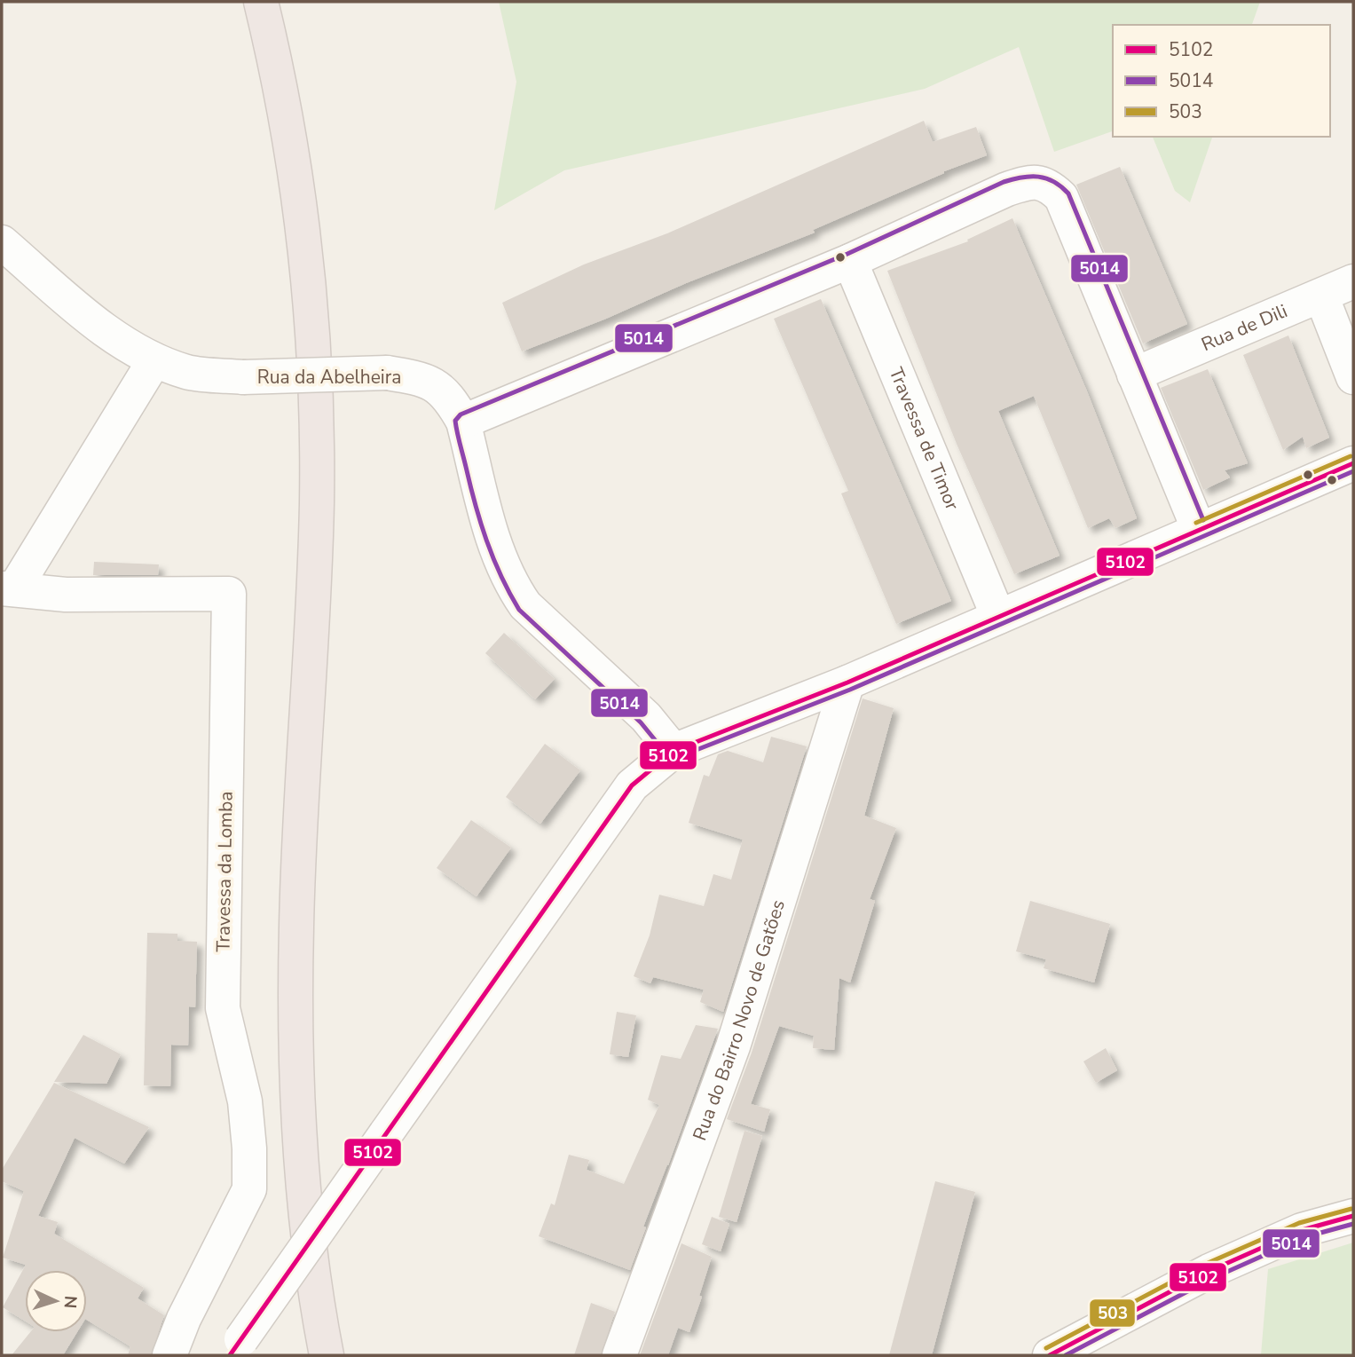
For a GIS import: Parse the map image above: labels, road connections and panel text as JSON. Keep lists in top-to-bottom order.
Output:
{
  "streets": {
    "street": [
      "Rua de Dili",
      "Rua da Abelheira",
      "Travessa de Timor",
      "Travessa da Lomba",
      "Rua do Bairro Novo de Gatões"
    ]
  },
  "lines": ["transit line 5014", "transit line 503", "transit line 5102"],
  "legend": ["5102", "5014", "503"],
  "north": "right"
}
